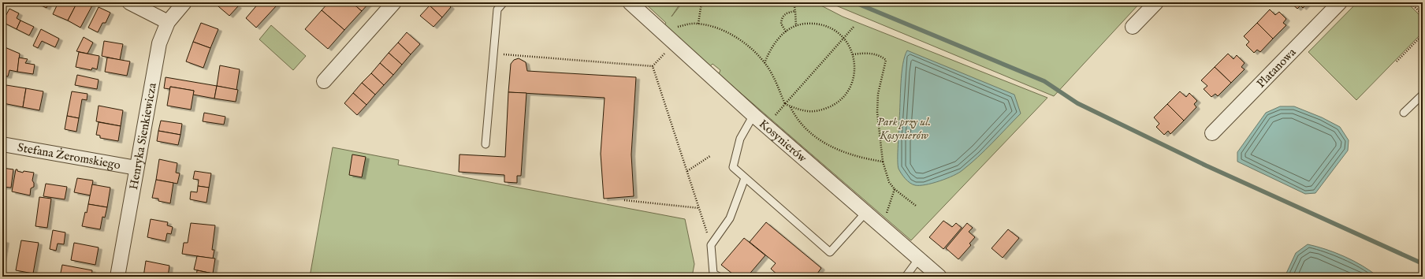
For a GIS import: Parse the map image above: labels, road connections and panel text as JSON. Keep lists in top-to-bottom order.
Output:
{
  "streets": {
    "street": [
      "Platanowa",
      "Henryka Sienkiewicza",
      "Kosynierów",
      "Stefana Żeromskiego"
    ]
  },
  "crossings": [
    ["Henryka Sienkiewicza", "Stefana Żeromskiego"]
  ],
  "parks": ["Park przy ul. Kosynierów"]
}
